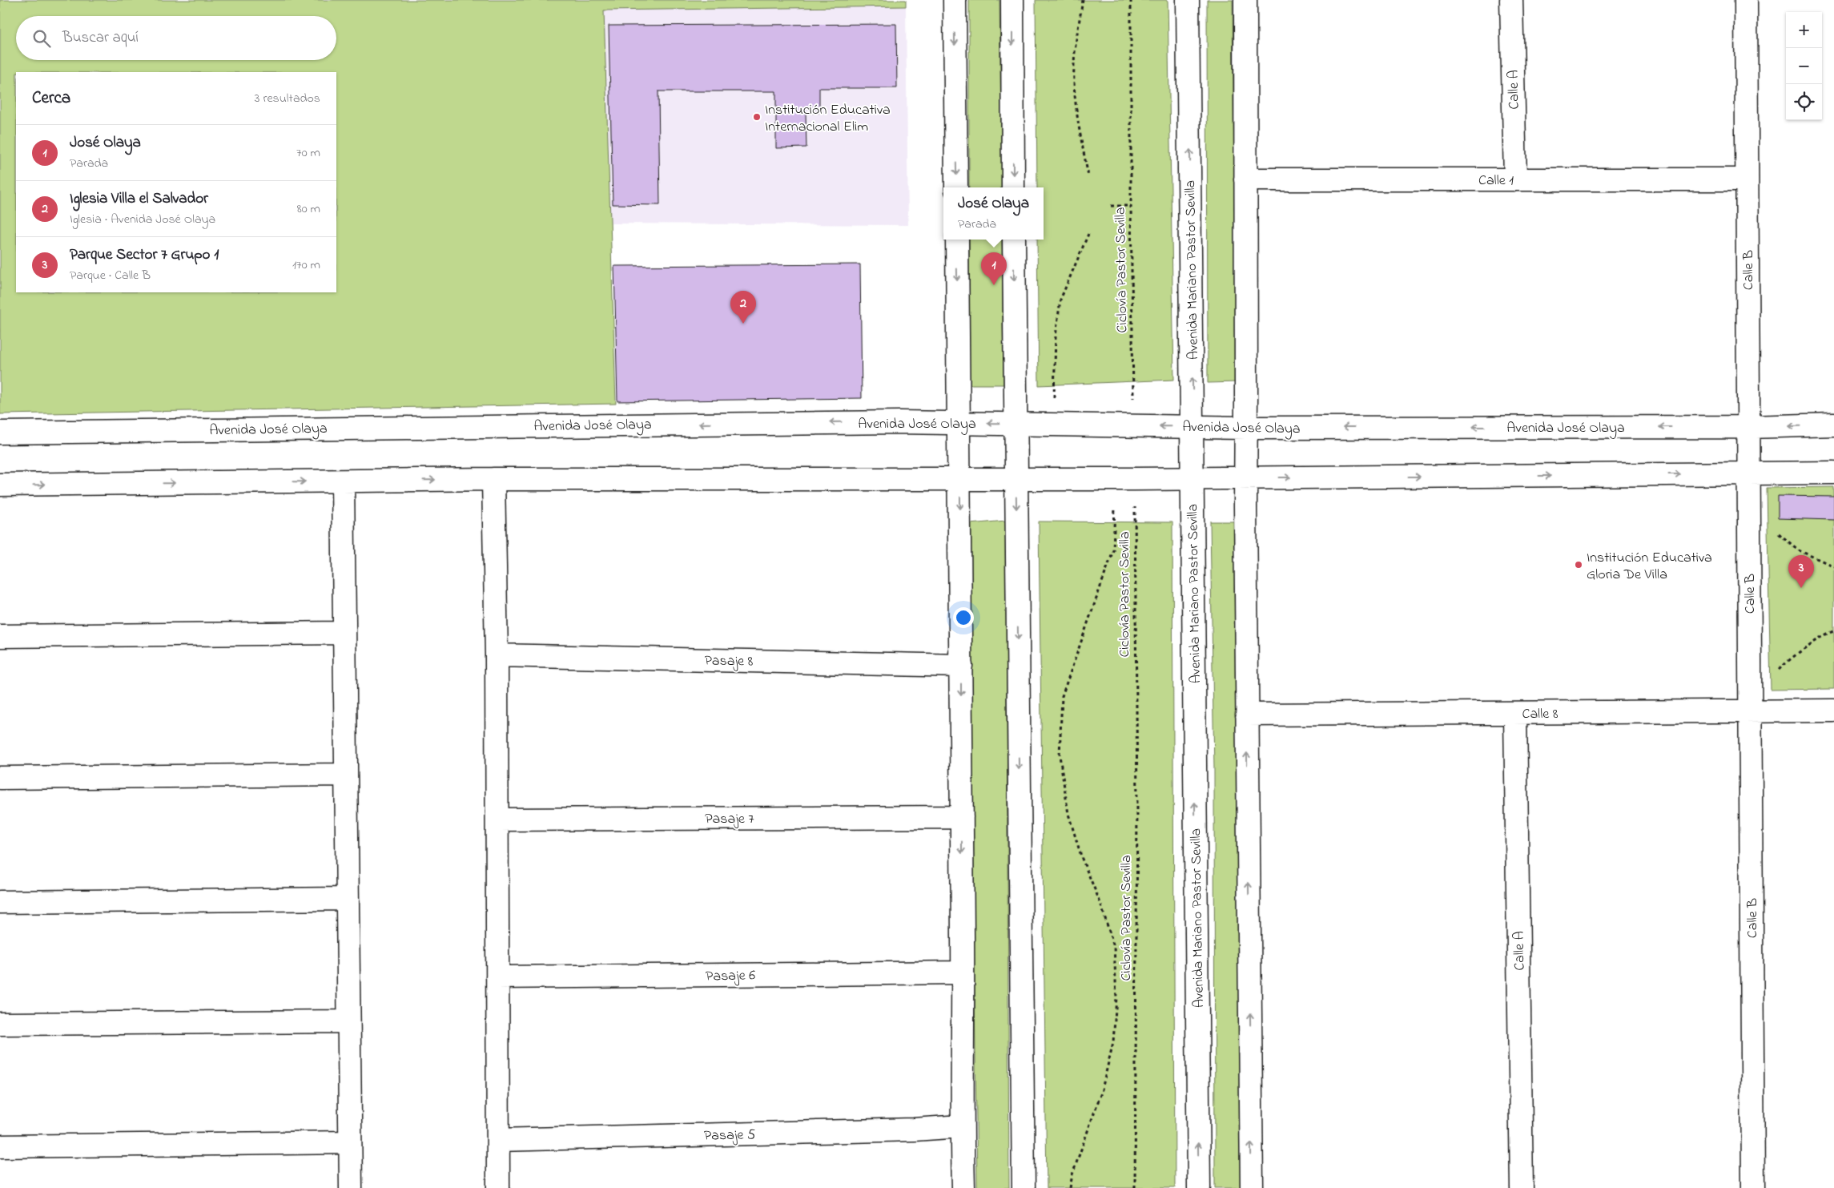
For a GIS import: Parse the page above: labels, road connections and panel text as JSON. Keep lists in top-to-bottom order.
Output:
{
  "streets": {
    "street": [
      "Calle A",
      "Calle 1",
      "Avenida Mariano Pastor Sevilla",
      "Calle B",
      "Avenida José Olaya",
      "Pasaje 8",
      "Calle 8",
      "Pasaje 7",
      "Pasaje 6",
      "Pasaje 5"
    ],
    "path": ["Ciclovía Pastor Sevilla"]
  },
  "crossings": [
    ["Calle A", "Calle 1"],
    ["Calle A", "Calle 8"],
    ["Calle 1", "Calle B"],
    ["Ciclovía Pastor Sevilla", "Avenida José Olaya"],
    ["Avenida Mariano Pastor Sevilla", "Avenida José Olaya"],
    ["Calle B", "Avenida José Olaya"],
    ["Calle B", "Calle 8"]
  ],
  "places": ["Institución Educativa Internacional Elim", "Institución Educativa Gloria De Villa"],
  "page": {
    "map_buttons": ["+", "−"],
    "search": "Buscar aquí",
    "heading": ["Cerca", "3 resultados"],
    "list": [
      {
        "mark": "1",
        "name": "José Olaya",
        "note": "Parada",
        "value": "70 m"
      },
      {
        "mark": "2",
        "name": "Iglesia Villa el Salvador",
        "note": "Iglesia · Avenida José Olaya",
        "value": "80 m"
      },
      {
        "mark": "3",
        "name": "Parque Sector 7 Grupo 1",
        "note": "Parque · Calle B",
        "value": "170 m"
      }
    ],
    "popup": ["José Olaya", "Parada"],
    "pins": ["1", "2", "3"]
  }
}
